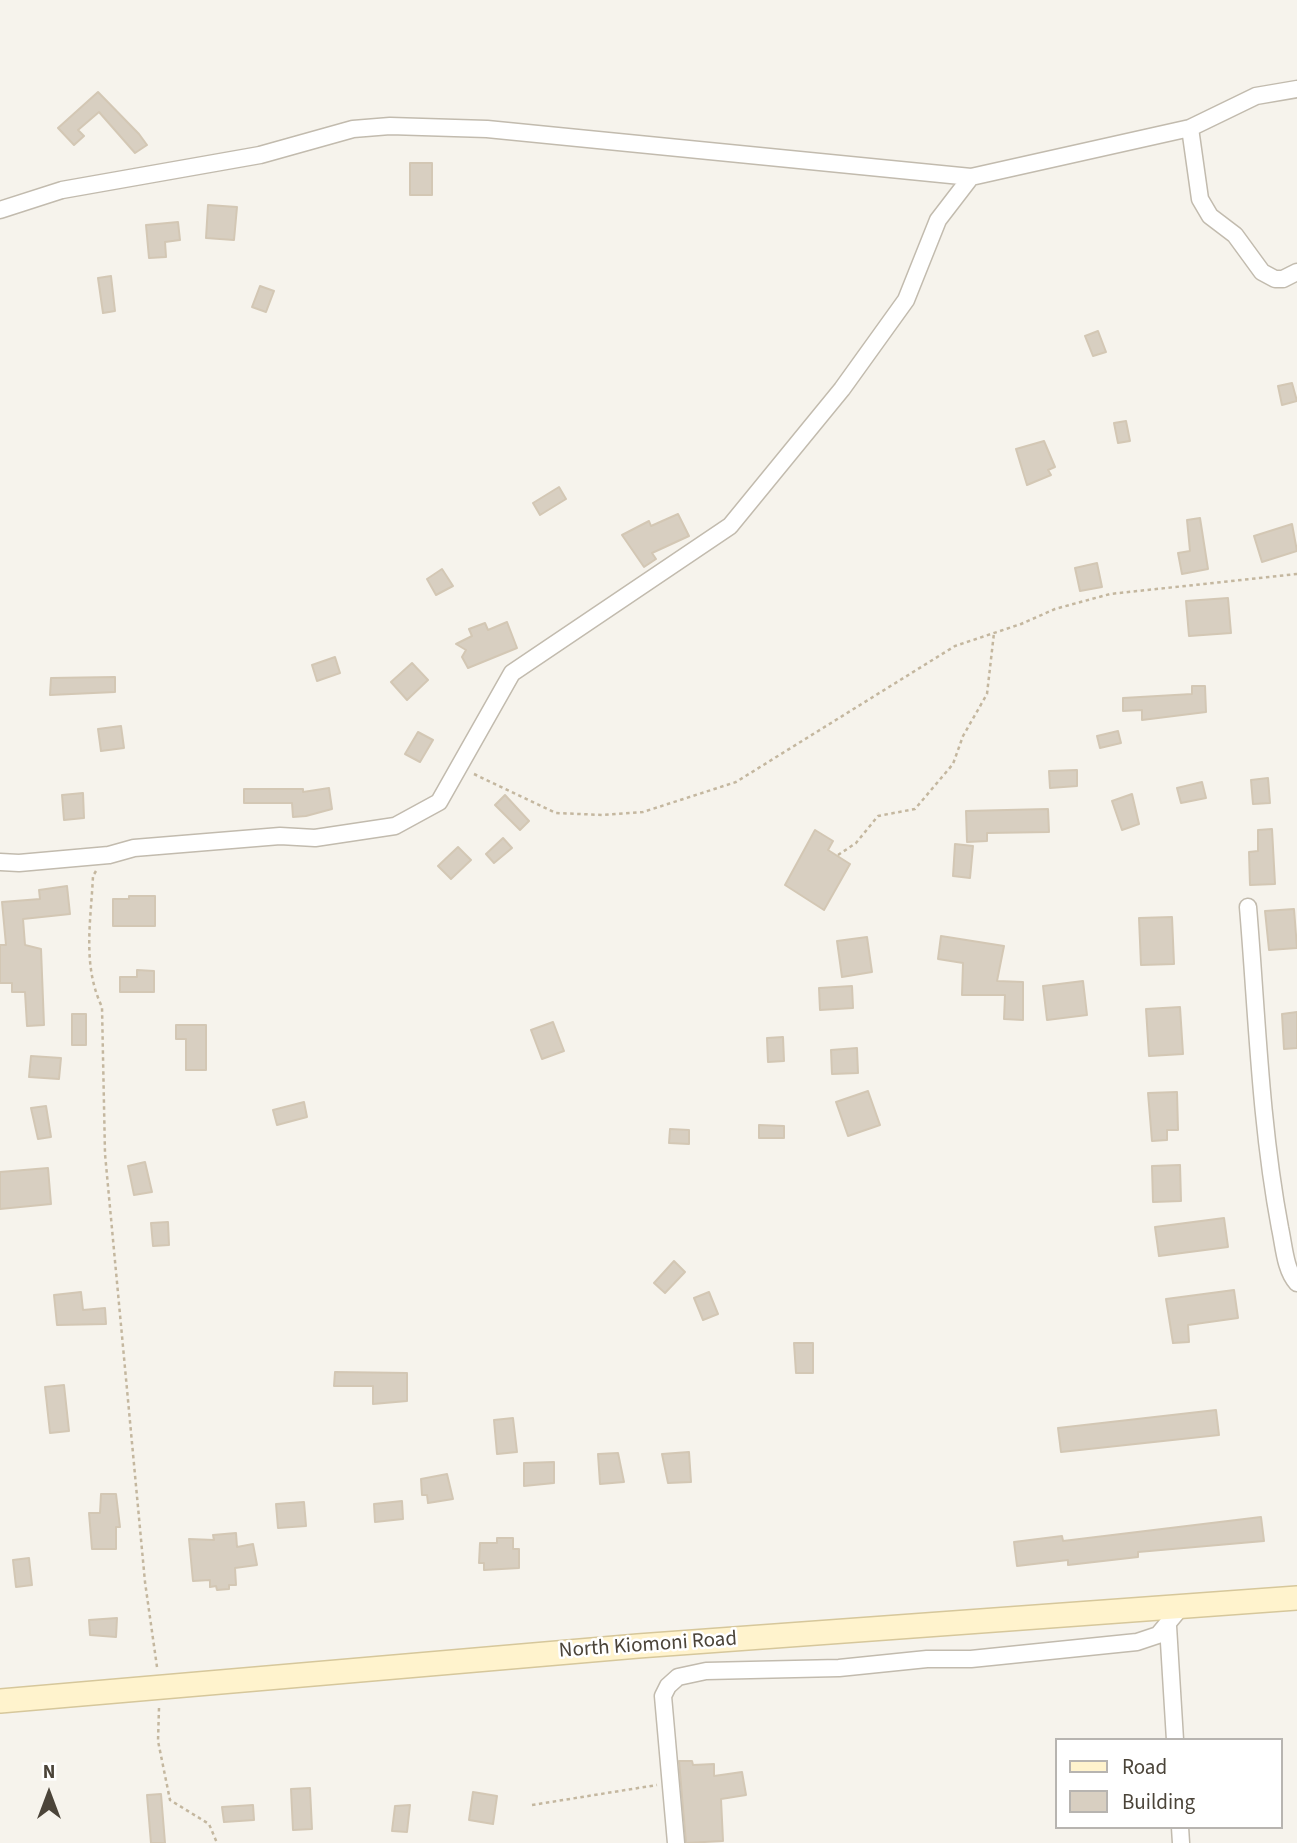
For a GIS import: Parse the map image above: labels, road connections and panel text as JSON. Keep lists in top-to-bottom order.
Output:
{
  "streets": {
    "main road": ["North Kiomoni Road"]
  },
  "legend": ["Road", "Building"],
  "north": "top"
}
